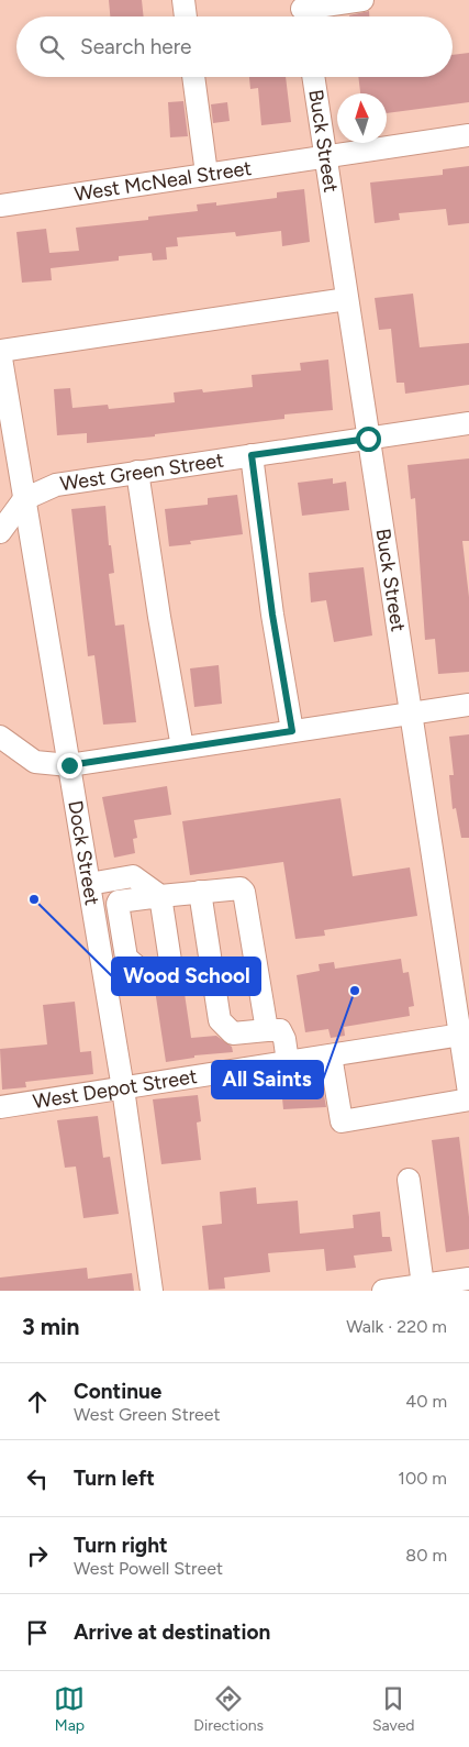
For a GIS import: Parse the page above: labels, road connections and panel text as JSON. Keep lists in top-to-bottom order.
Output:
{
  "streets": {
    "street": [
      "Buck Street",
      "West McNeal Street",
      "West Green Street",
      "Dock Street",
      "West Depot Street"
    ]
  },
  "crossings": [
    ["Buck Street", "West McNeal Street"],
    ["Buck Street", "West Green Street"],
    ["Buck Street", "West Depot Street"],
    ["West Green Street", "Dock Street"],
    ["Dock Street", "West Depot Street"]
  ],
  "places": ["Wood School", "All Saints"],
  "north": "top",
  "page": {
    "search": "Search here",
    "heading": ["3 min", "Walk · 220 m"],
    "list": [
      ["Continue", "West Green Street", "40 m"],
      ["Turn left", "100 m"],
      ["Turn right", "West Powell Street", "80 m"],
      "Arrive at destination"
    ],
    "nav": ["Map", "Directions", "Saved"]
  }
}
